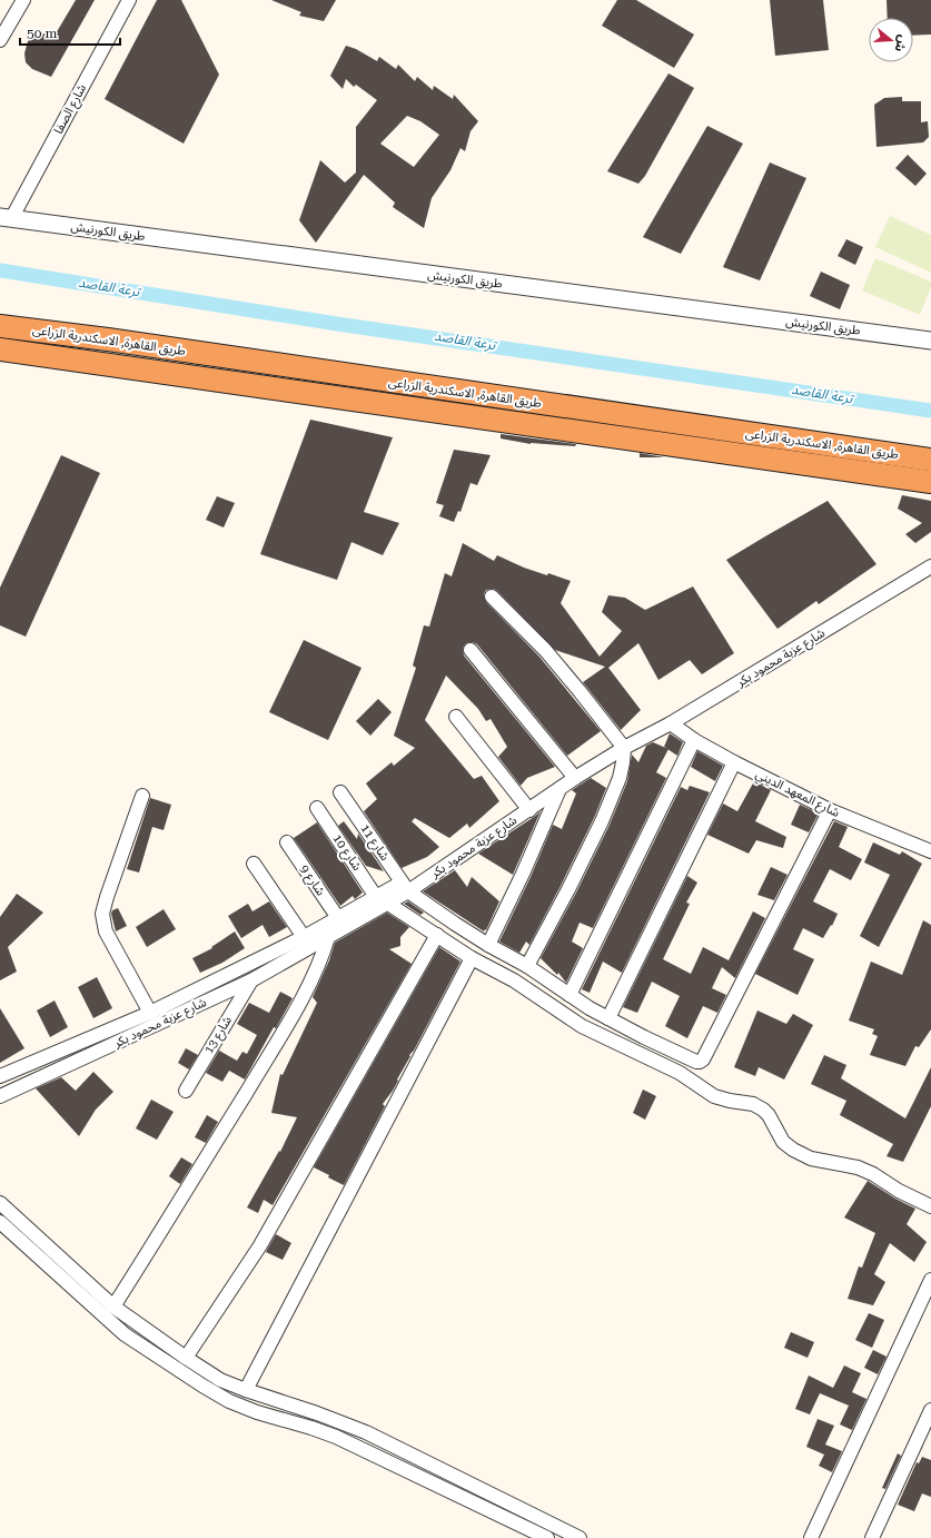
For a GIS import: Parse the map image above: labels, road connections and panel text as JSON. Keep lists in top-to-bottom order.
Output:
{
  "streets": {
    "highway": ["طريق القاهرة, الاسكندرية الزراعى"],
    "street": [
      "شارع الصفا",
      "طريق الكورنيش",
      "شارع عزبة محمود بكر",
      "شارع المعهد الديني",
      "شارع 11",
      "شارع 10",
      "شارع 9",
      "شارع 13"
    ]
  },
  "crossings": [
    ["شارع الصفا", "طريق الكورنيش"],
    ["شارع عزبة محمود بكر", "شارع المعهد الديني"],
    ["شارع عزبة محمود بكر", "شارع 11"],
    ["شارع عزبة محمود بكر", "شارع 10"],
    ["شارع عزبة محمود بكر", "شارع 9"],
    ["شارع عزبة محمود بكر", "شارع 13"]
  ],
  "water": ["ترعة القاصد"],
  "scale_bar": "50 m",
  "north": "right"
}
